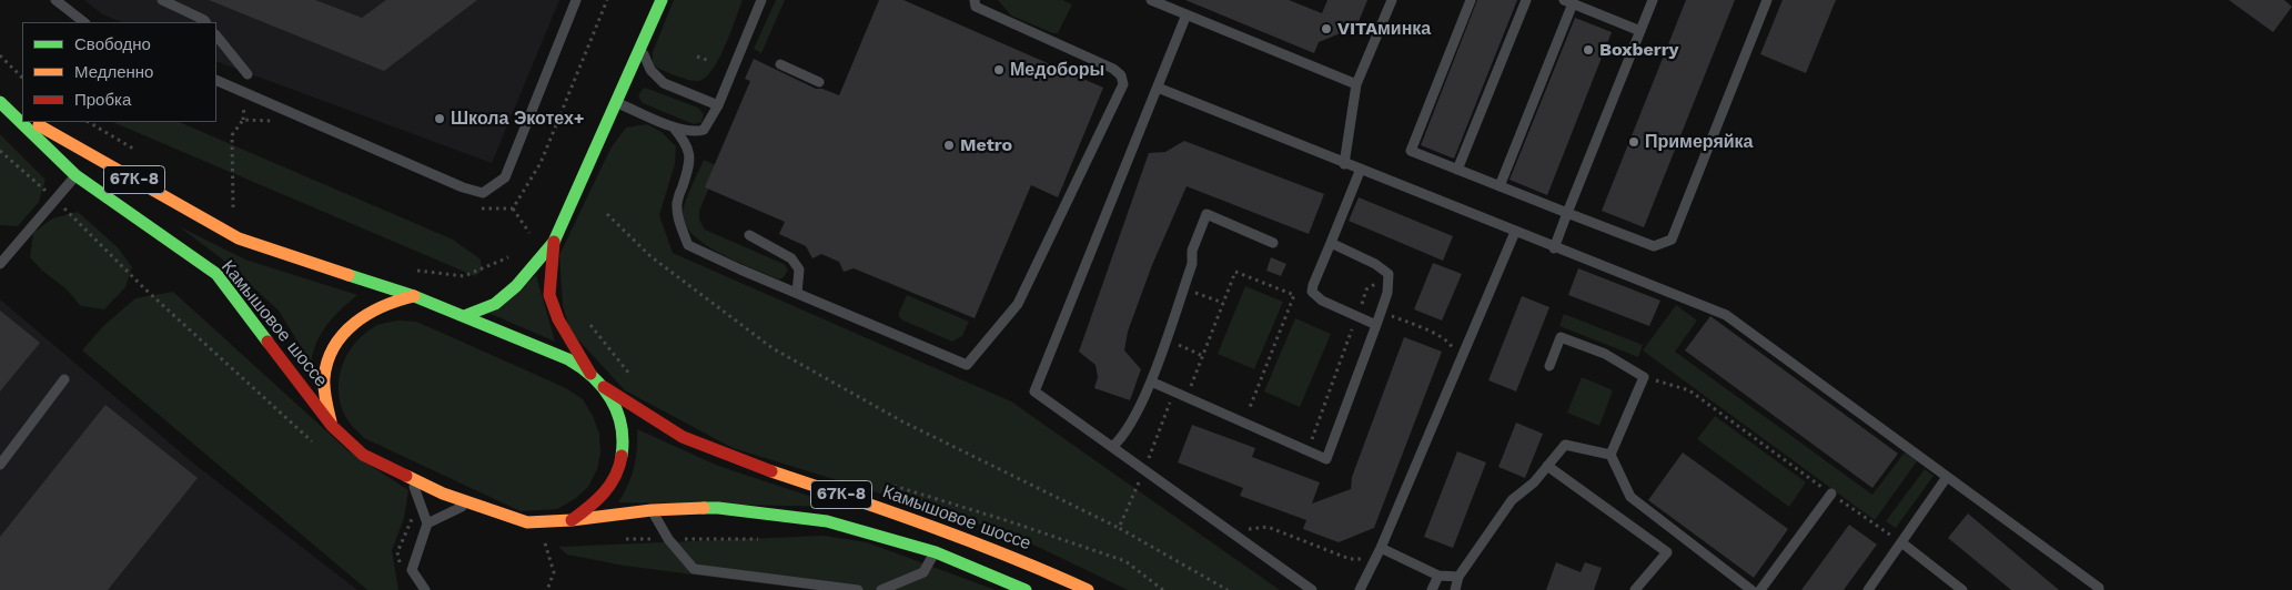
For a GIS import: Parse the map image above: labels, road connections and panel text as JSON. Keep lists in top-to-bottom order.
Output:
{
  "streets": {
    "main road": ["67К-8", "Камышовое шоссе"]
  },
  "places": [
    "VITAминка",
    "Boxberry",
    "Медоборы",
    "Школа Экотех+",
    "Примеряйка",
    "Metro"
  ],
  "legend": ["Свободно", "Медленно", "Пробка"]
}
